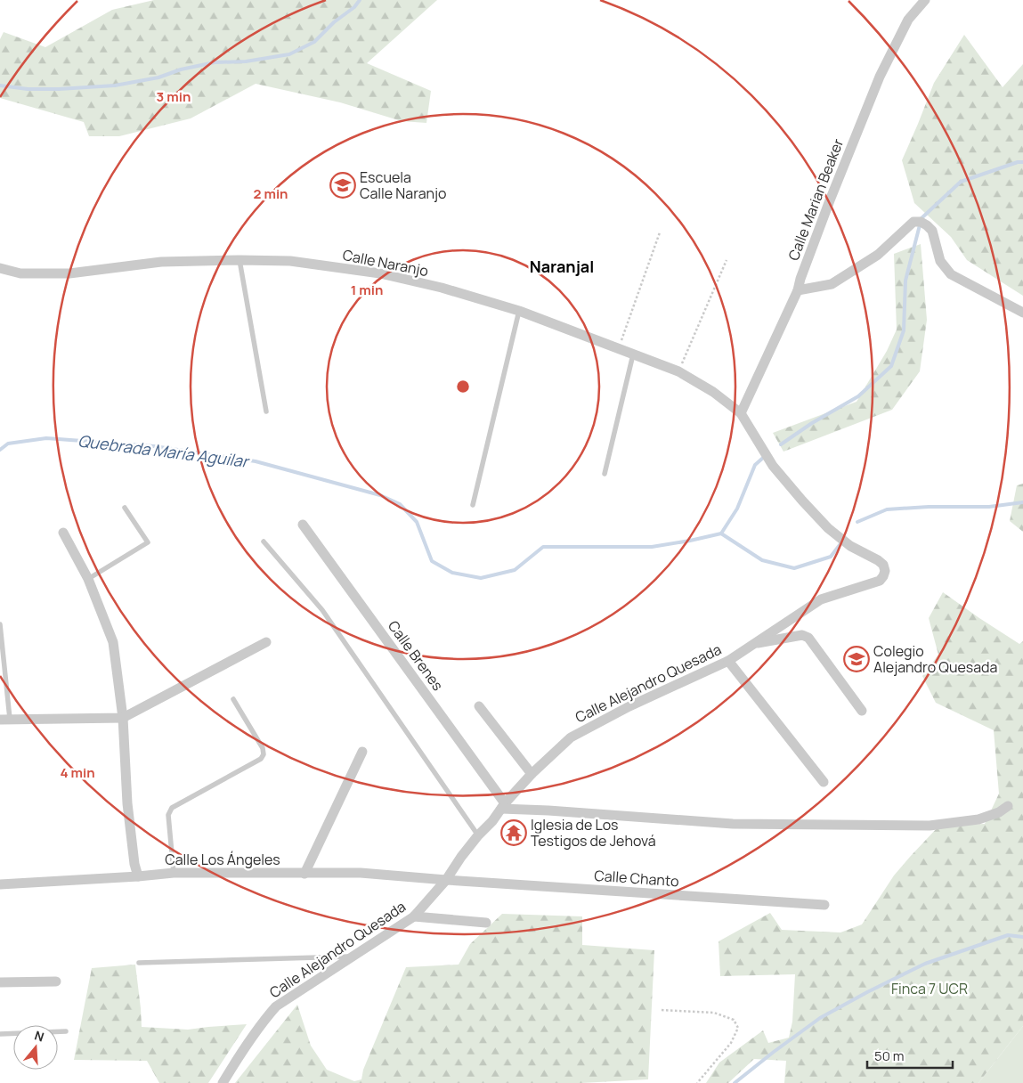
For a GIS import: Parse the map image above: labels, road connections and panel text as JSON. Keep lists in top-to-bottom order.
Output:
{
  "streets": {
    "street": [
      "Calle Marian Beaker",
      "Calle Naranjo",
      "Calle Brenes",
      "Calle Alejandro Quesada",
      "Calle Los Ángeles",
      "Calle Chanto"
    ]
  },
  "crossings": [
    ["Calle Marian Beaker", "Calle Naranjo"],
    ["Calle Marian Beaker", "Calle Alejandro Quesada"],
    ["Calle Naranjo", "Calle Alejandro Quesada"],
    ["Calle Brenes", "Calle Alejandro Quesada"],
    ["Calle Alejandro Quesada", "Calle Los Ángeles"],
    ["Calle Alejandro Quesada", "Calle Chanto"],
    ["Calle Los Ángeles", "Calle Chanto"]
  ],
  "districts": ["Naranjal"],
  "water": ["Quebrada María Aguilar"],
  "parks": ["Finca 7 UCR"],
  "places": {
    "school or university": ["Escuela Calle Naranjo", "Colegio Alejandro Quesada"],
    "temple": ["Iglesia de Los Testigos de Jehová"]
  },
  "scale_bar": "50 m",
  "north": "top",
  "rings": [
    "3 min",
    "2 min",
    "1 min",
    "4 min"
  ]
}
